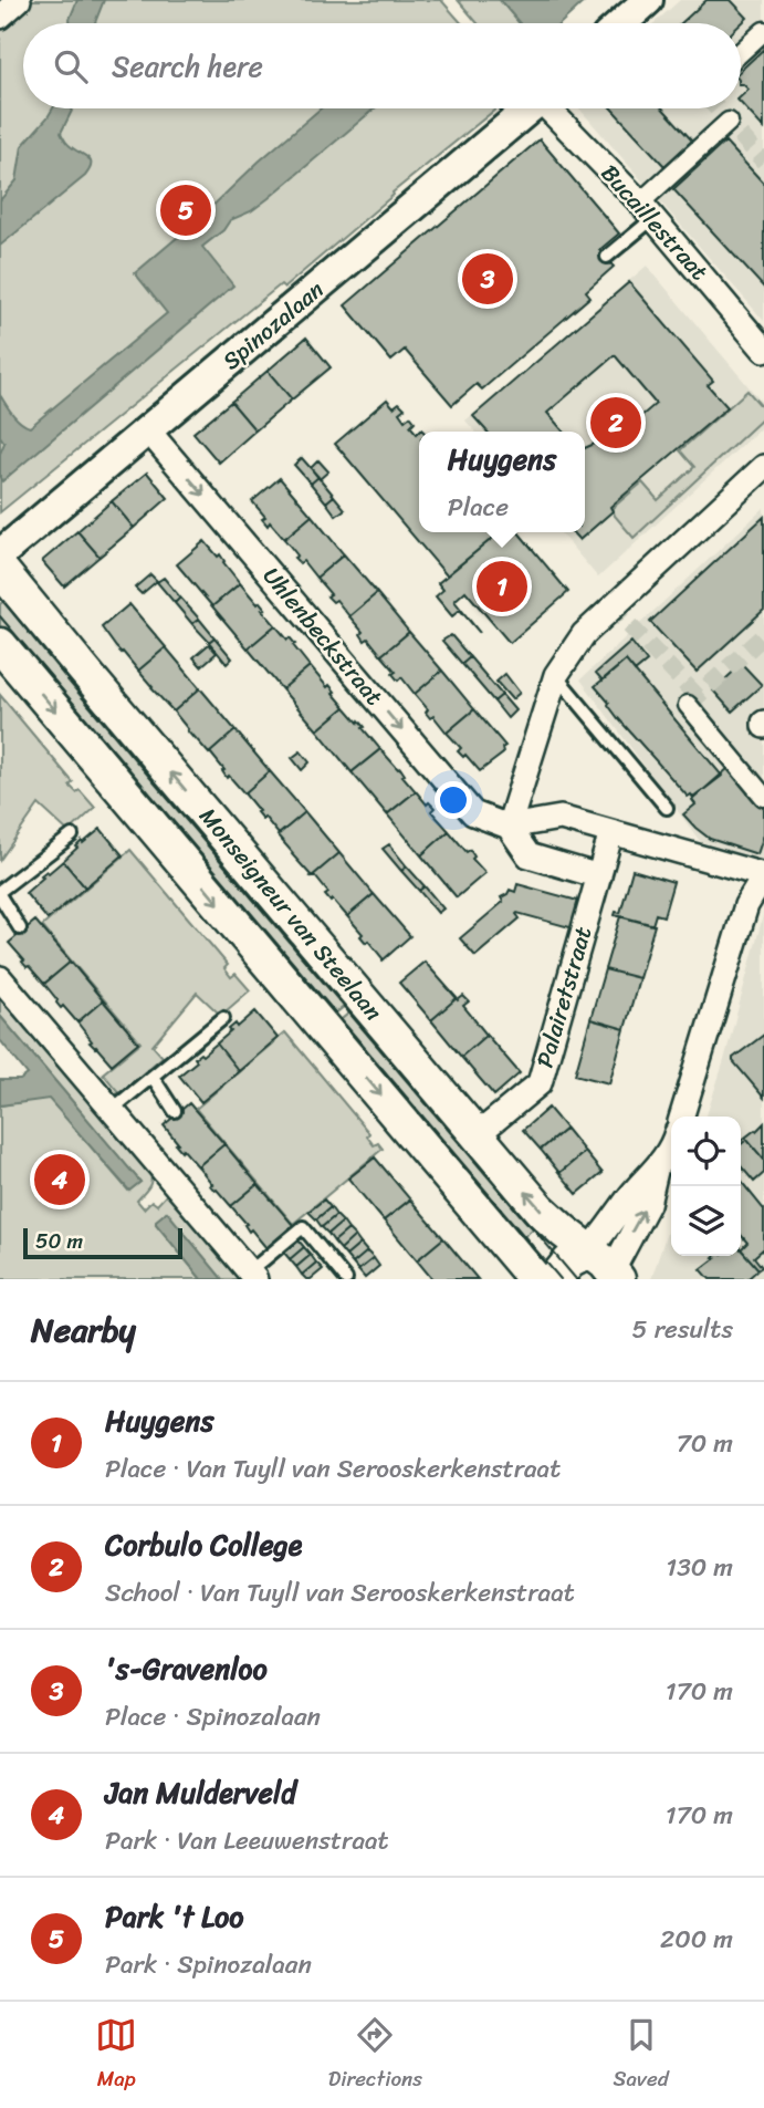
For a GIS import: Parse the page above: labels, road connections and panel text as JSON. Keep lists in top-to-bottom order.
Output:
{
  "streets": {
    "main road": ["Monseigneur van Steelaan"],
    "street": [
      "Bucaillestraat",
      "Spinozalaan",
      "Uhlenbeckstraat",
      "Palairetstraat"
    ]
  },
  "crossings": [
    ["Spinozalaan", "Uhlenbeckstraat"],
    ["Monseigneur van Steelaan", "Palairetstraat"]
  ],
  "one_way": ["Uhlenbeckstraat"],
  "scale_bar": "50 m",
  "page": {
    "search": "Search here",
    "pins": [
      "5",
      "3",
      "2",
      "1",
      "4"
    ],
    "popup": ["Huygens", "Place"],
    "scale": "50 m",
    "heading": ["Nearby", "5 results"],
    "list": [
      {
        "mark": "1",
        "name": "Huygens",
        "note": "Place · Van Tuyll van Serooskerkenstraat",
        "value": "70 m"
      },
      {
        "mark": "2",
        "name": "Corbulo College",
        "note": "School · Van Tuyll van Serooskerkenstraat",
        "value": "130 m"
      },
      {
        "mark": "3",
        "name": "'s-Gravenloo",
        "note": "Place · Spinozalaan",
        "value": "170 m"
      },
      {
        "mark": "4",
        "name": "Jan Mulderveld",
        "note": "Park · Van Leeuwenstraat",
        "value": "170 m"
      },
      {
        "mark": "5",
        "name": "Park 't Loo",
        "note": "Park · Spinozalaan",
        "value": "200 m"
      }
    ],
    "nav": ["Map", "Directions", "Saved"]
  }
}
